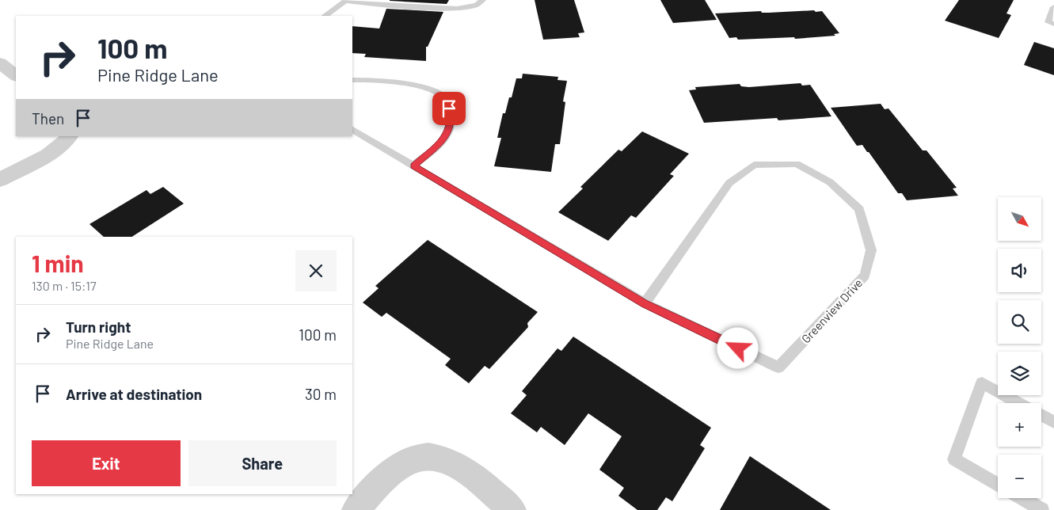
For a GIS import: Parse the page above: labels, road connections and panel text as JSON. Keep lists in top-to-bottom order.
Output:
{
  "streets": {
    "lane": ["Greenview Drive"]
  },
  "north": "bottom right",
  "page": {
    "turn": ["100 m", "Pine Ridge Lane"],
    "then": "Then",
    "map_buttons": ["+", "−"],
    "heading": ["1 min", "130 m · 15:17"],
    "list": [
      {
        "name": "Turn right",
        "note": "Pine Ridge Lane",
        "value": "100 m"
      },
      {
        "name": "Arrive at destination",
        "value": "30 m"
      }
    ],
    "buttons": ["Exit", "Share"]
  }
}
